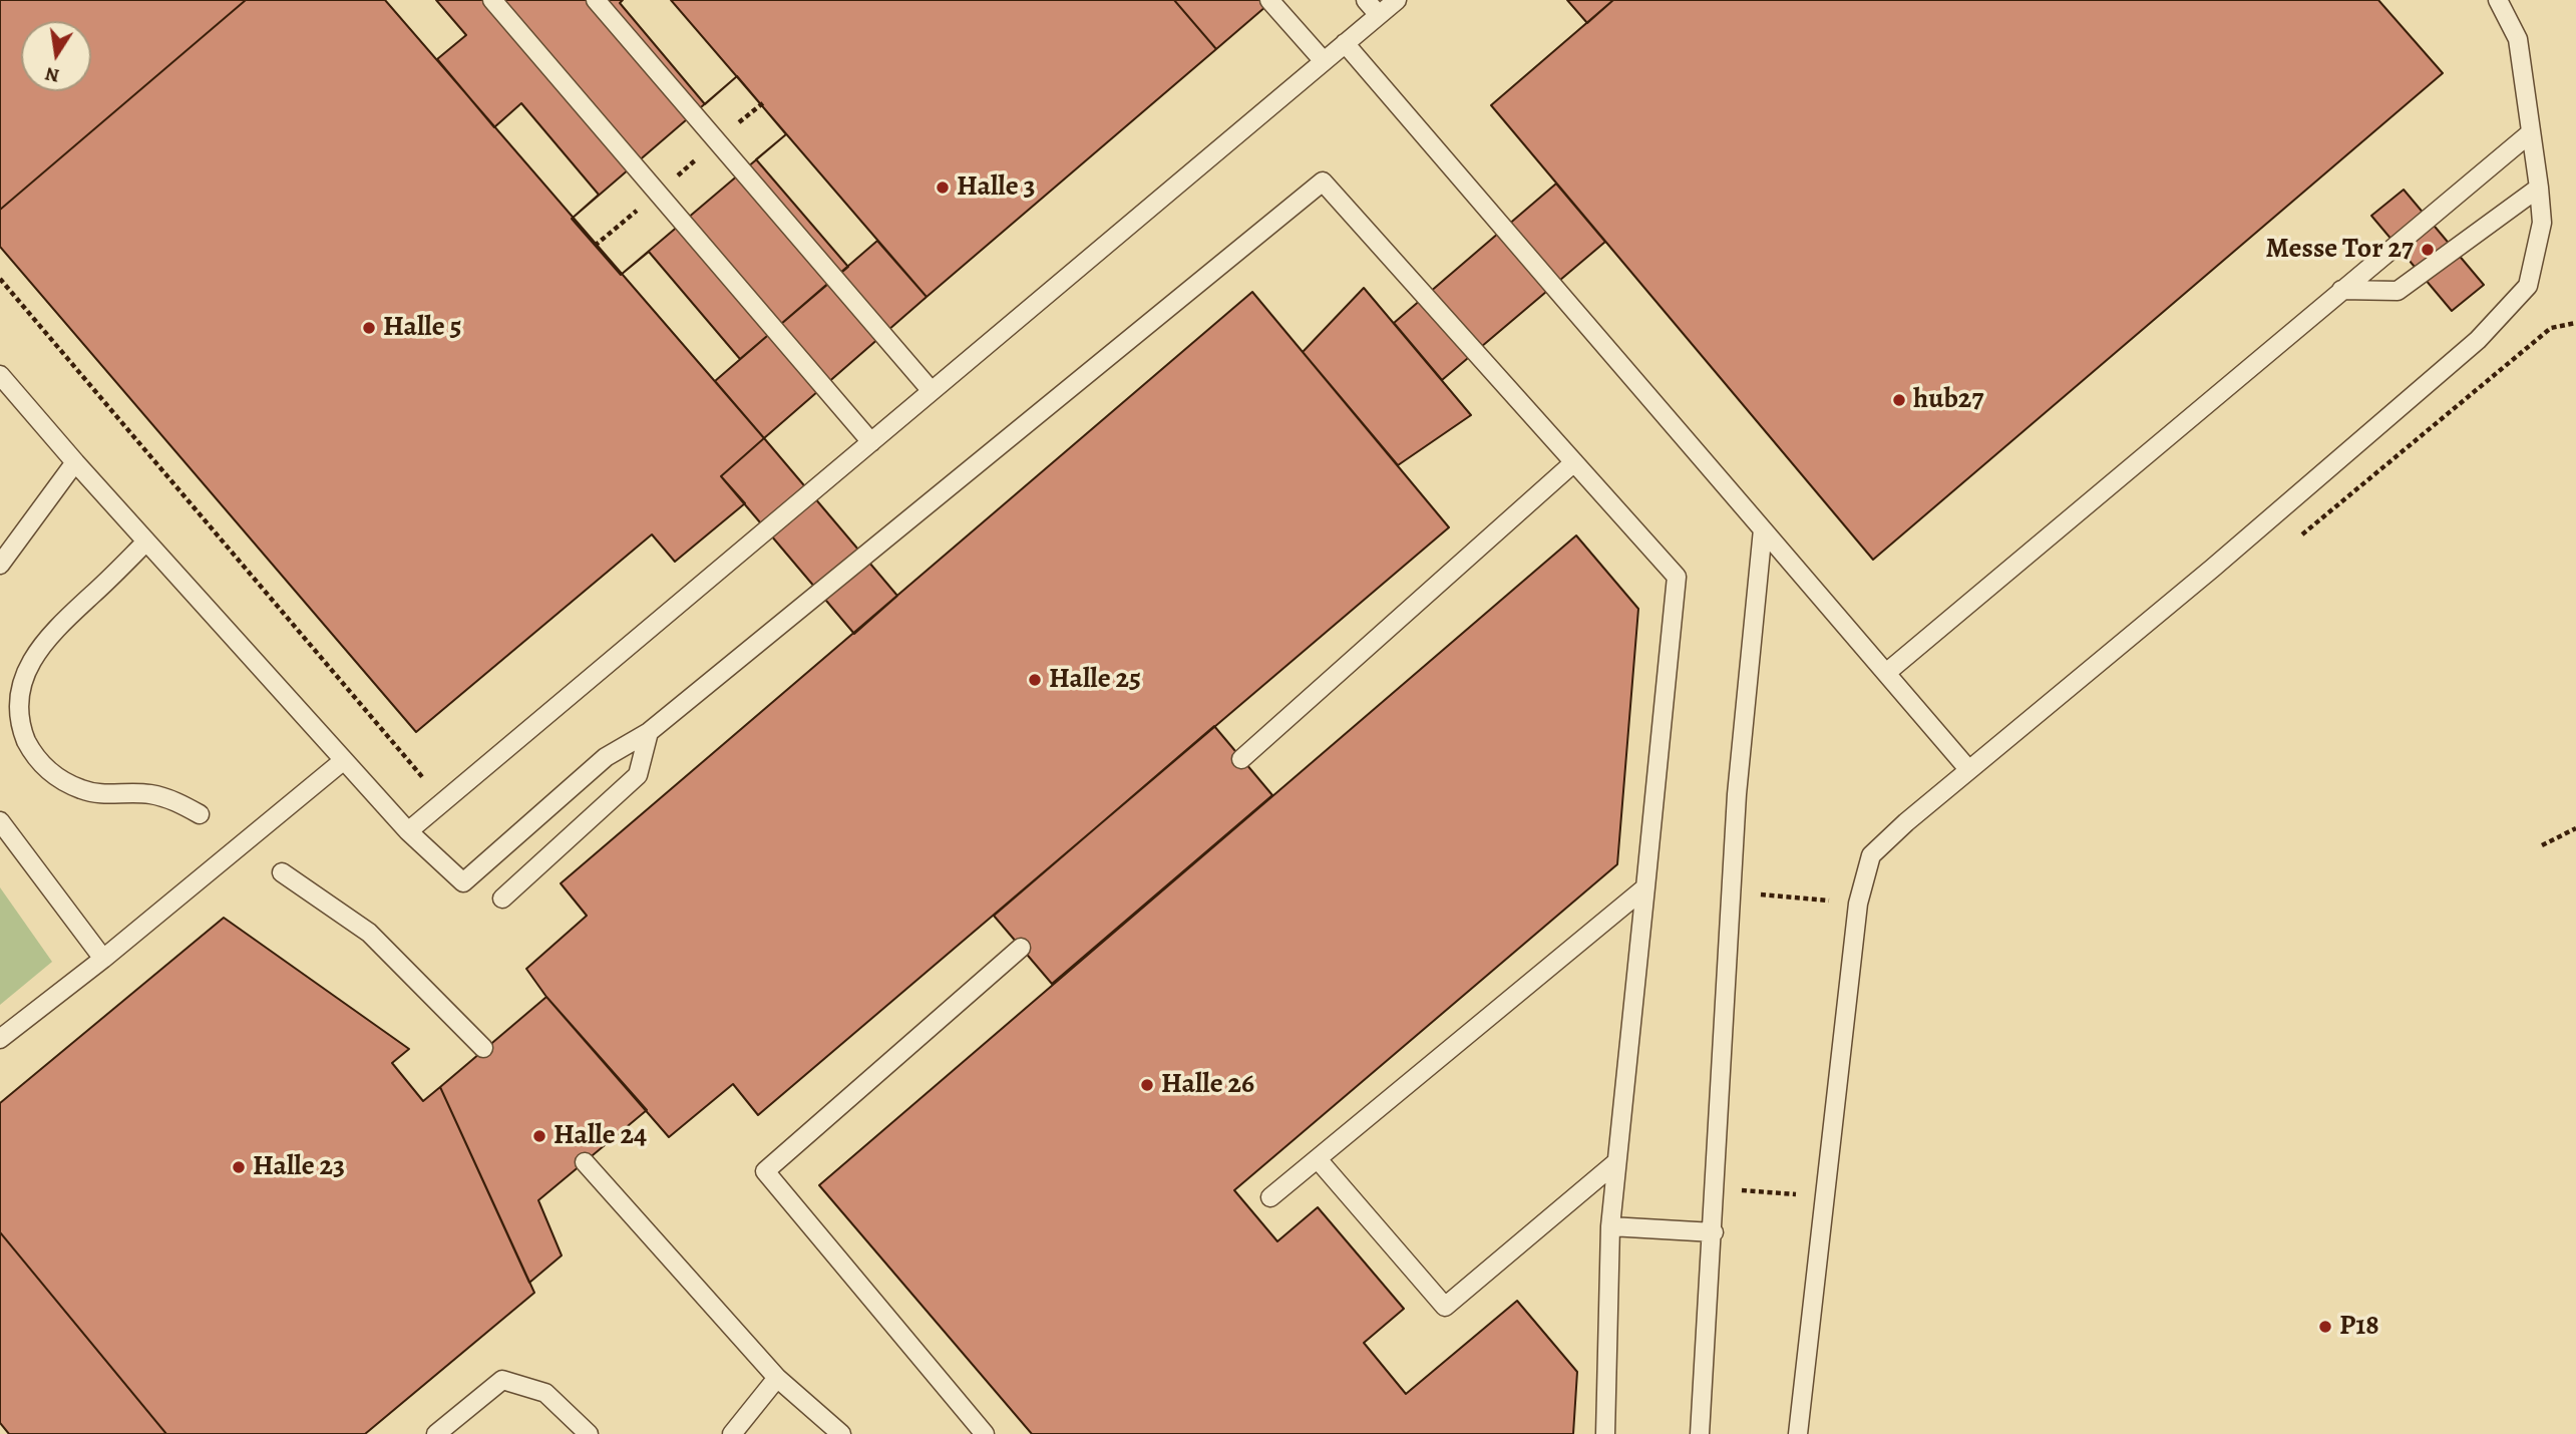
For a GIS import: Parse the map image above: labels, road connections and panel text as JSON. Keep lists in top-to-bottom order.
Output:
{
  "places": [
    "Halle 3",
    "Messe Tor 27",
    "Halle 5",
    "hub27",
    "Halle 25",
    "Halle 26",
    "Halle 24",
    "Halle 23",
    "P18"
  ],
  "north": "bottom"
}
